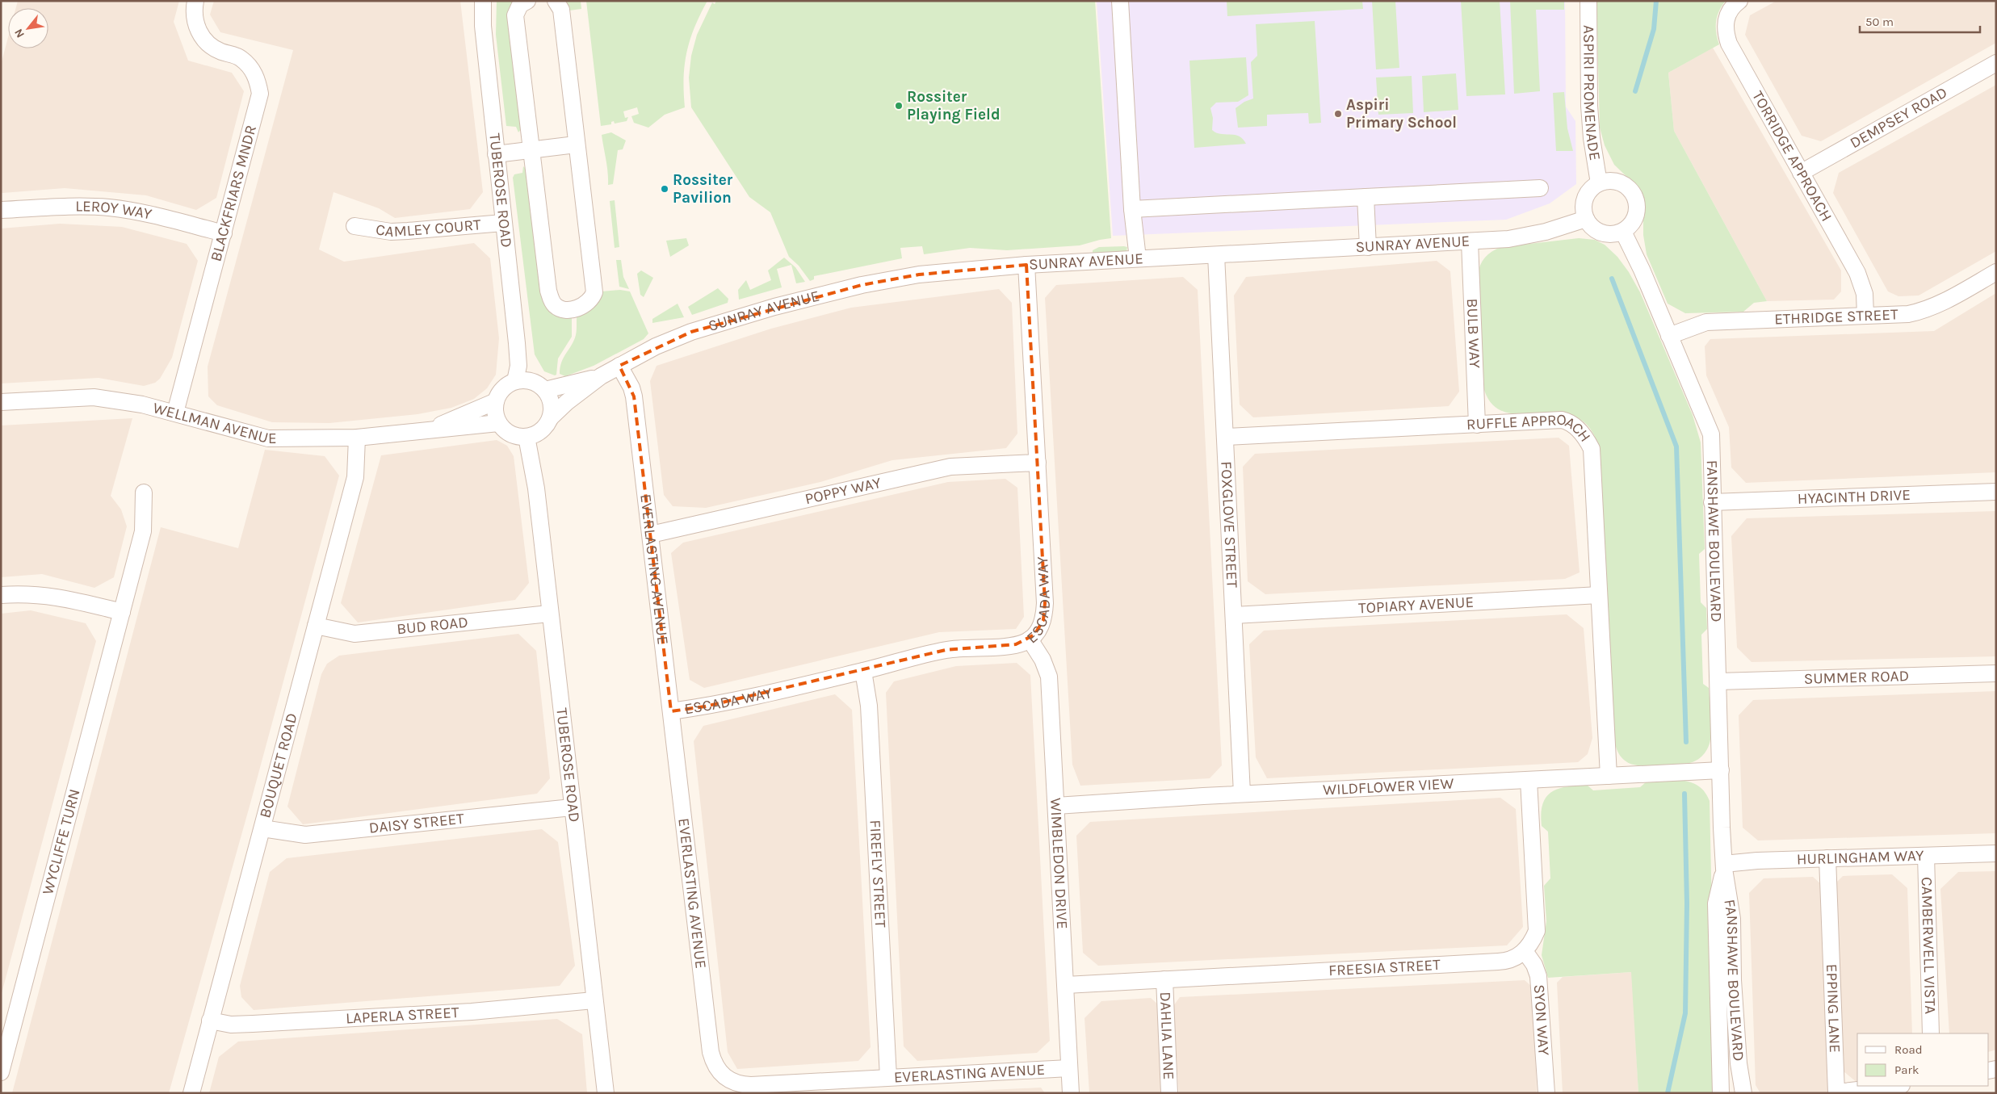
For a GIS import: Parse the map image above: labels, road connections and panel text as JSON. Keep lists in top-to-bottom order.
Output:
{
  "streets": {
    "street": [
      "ASPIRI PROMENADE",
      "DEMPSEY ROAD",
      "TORRIDGE APPROACH",
      "TUBEROSE ROAD",
      "BLACKFRIARS MNDR",
      "LEROY WAY",
      "CAMLEY COURT",
      "SUNRAY AVENUE",
      "ETHRIDGE STREET",
      "BULB WAY",
      "WELLMAN AVENUE",
      "RUFFLE APPROACH",
      "POPPY WAY",
      "HYACINTH DRIVE",
      "FOXGLOVE STREET",
      "FANSHAWE BOULEVARD",
      "EVERLASTING AVENUE",
      "ESCADA WAY",
      "TOPIARY AVENUE",
      "BUD ROAD",
      "SUMMER ROAD",
      "BOUQUET ROAD",
      "WILDFLOWER VIEW",
      "DAISY STREET",
      "WYCLIFFE TURN",
      "HURLINGHAM WAY",
      "WIMBLEDON DRIVE",
      "FIREFLY STREET",
      "CAMBERWELL VISTA",
      "FREESIA STREET",
      "EPPING LANE",
      "LAPERLA STREET",
      "SYON WAY",
      "DAHLIA LANE"
    ]
  },
  "crossings": [
    ["ASPIRI PROMENADE", "SUNRAY AVENUE"],
    ["ASPIRI PROMENADE", "FANSHAWE BOULEVARD"],
    ["DEMPSEY ROAD", "TORRIDGE APPROACH"],
    ["TORRIDGE APPROACH", "ETHRIDGE STREET"],
    ["TUBEROSE ROAD", "CAMLEY COURT"],
    ["TUBEROSE ROAD", "SUNRAY AVENUE"],
    ["TUBEROSE ROAD", "WELLMAN AVENUE"],
    ["TUBEROSE ROAD", "BUD ROAD"],
    ["TUBEROSE ROAD", "DAISY STREET"],
    ["TUBEROSE ROAD", "LAPERLA STREET"],
    ["BLACKFRIARS MNDR", "LEROY WAY"],
    ["BLACKFRIARS MNDR", "WELLMAN AVENUE"],
    ["SUNRAY AVENUE", "BULB WAY"],
    ["SUNRAY AVENUE", "WELLMAN AVENUE"],
    ["SUNRAY AVENUE", "FOXGLOVE STREET"],
    ["SUNRAY AVENUE", "FANSHAWE BOULEVARD"],
    ["SUNRAY AVENUE", "EVERLASTING AVENUE"],
    ["SUNRAY AVENUE", "ESCADA WAY"],
    ["ETHRIDGE STREET", "FANSHAWE BOULEVARD"],
    ["BULB WAY", "RUFFLE APPROACH"],
    ["WELLMAN AVENUE", "BOUQUET ROAD"],
    ["RUFFLE APPROACH", "FOXGLOVE STREET"],
    ["RUFFLE APPROACH", "TOPIARY AVENUE"],
    ["RUFFLE APPROACH", "WILDFLOWER VIEW"],
    ["POPPY WAY", "EVERLASTING AVENUE"],
    ["POPPY WAY", "ESCADA WAY"],
    ["HYACINTH DRIVE", "FANSHAWE BOULEVARD"],
    ["FOXGLOVE STREET", "TOPIARY AVENUE"],
    ["FOXGLOVE STREET", "WILDFLOWER VIEW"],
    ["FANSHAWE BOULEVARD", "SUMMER ROAD"],
    ["FANSHAWE BOULEVARD", "WILDFLOWER VIEW"],
    ["FANSHAWE BOULEVARD", "HURLINGHAM WAY"],
    ["EVERLASTING AVENUE", "ESCADA WAY"],
    ["EVERLASTING AVENUE", "WIMBLEDON DRIVE"],
    ["EVERLASTING AVENUE", "FIREFLY STREET"],
    ["ESCADA WAY", "WIMBLEDON DRIVE"],
    ["ESCADA WAY", "FIREFLY STREET"],
    ["BUD ROAD", "BOUQUET ROAD"],
    ["BOUQUET ROAD", "DAISY STREET"],
    ["BOUQUET ROAD", "LAPERLA STREET"],
    ["WILDFLOWER VIEW", "WIMBLEDON DRIVE"],
    ["WILDFLOWER VIEW", "FREESIA STREET"],
    ["HURLINGHAM WAY", "CAMBERWELL VISTA"],
    ["HURLINGHAM WAY", "EPPING LANE"],
    ["WIMBLEDON DRIVE", "FREESIA STREET"],
    ["FREESIA STREET", "SYON WAY"],
    ["FREESIA STREET", "DAHLIA LANE"]
  ],
  "places": ["Rossiter Playing Field", "Aspiri Primary School", "Rossiter Pavilion"],
  "legend": ["Road", "Park"],
  "scale_bar": "50 m",
  "north": "bottom left"
}
